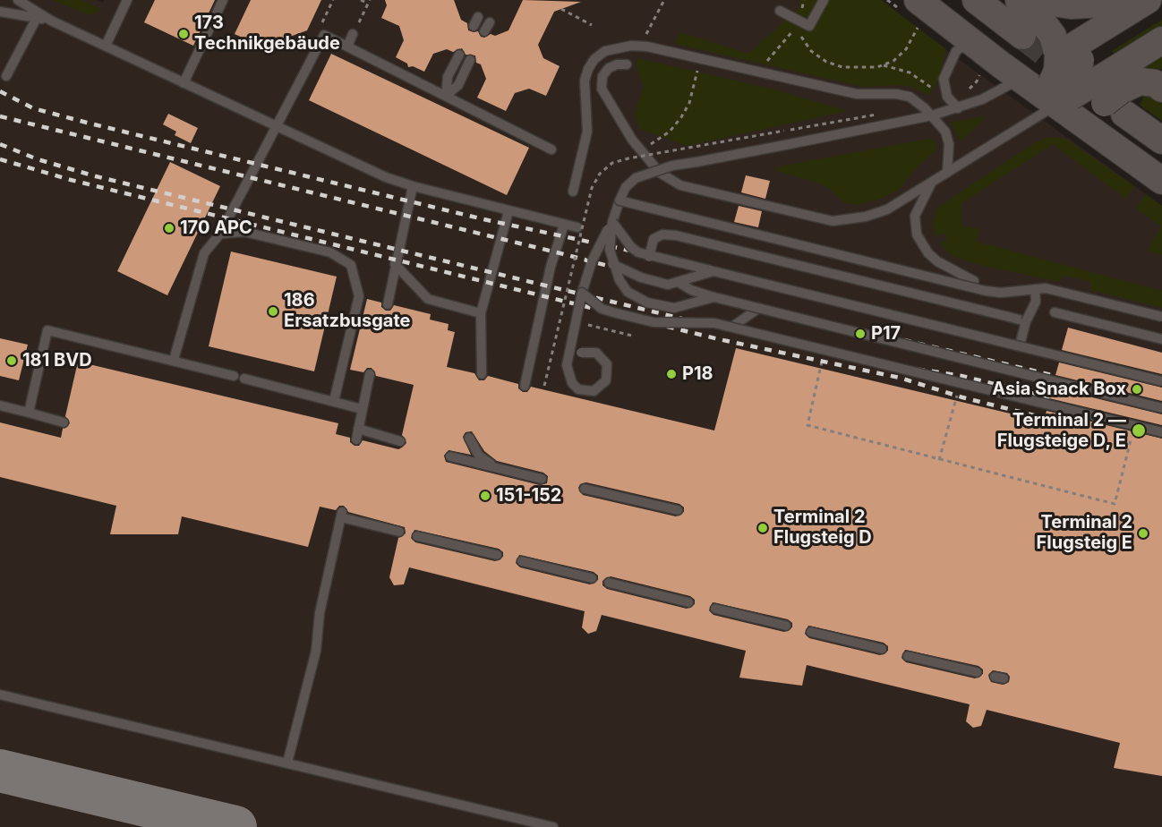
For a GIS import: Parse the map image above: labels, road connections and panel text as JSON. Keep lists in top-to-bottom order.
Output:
{
  "places": [
    "173 Technikgebäude",
    "170 APC",
    "186 Ersatzbusgate",
    "P17",
    "181 BVD",
    "P18",
    "Asia Snack Box",
    "Terminal 2 — Flugsteige D, E",
    "151-152",
    "Terminal 2 Flugsteig D",
    "Terminal 2 Flugsteig E"
  ]
}
